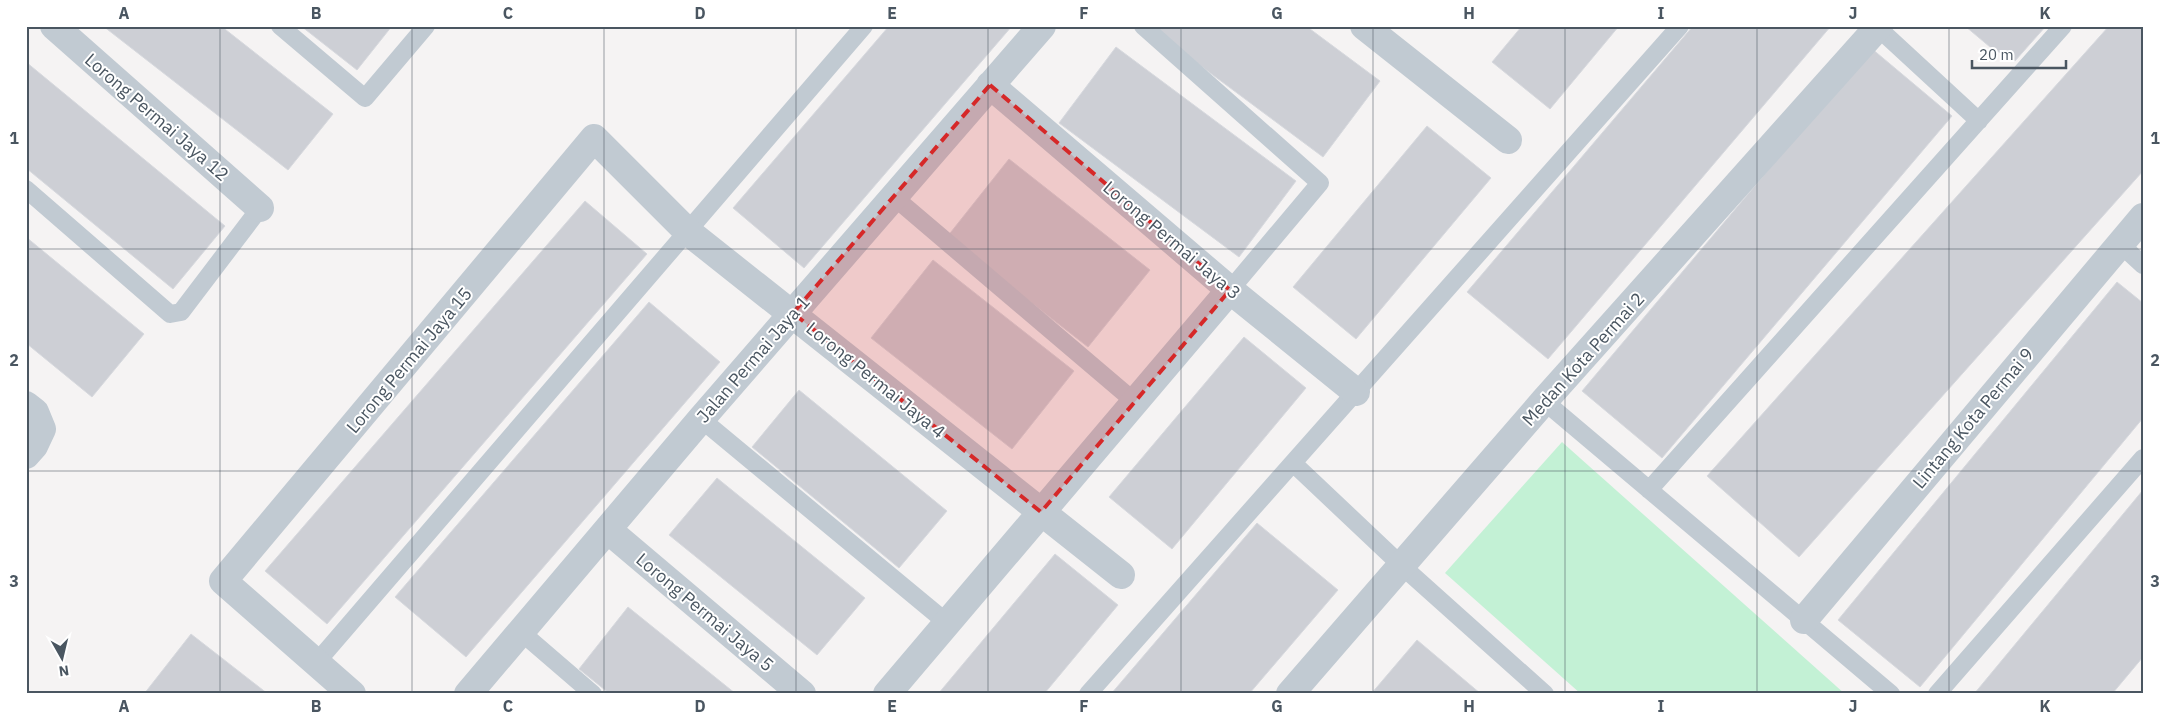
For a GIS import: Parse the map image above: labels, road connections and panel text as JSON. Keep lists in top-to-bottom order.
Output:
{
  "streets": {
    "street": [
      "Lorong Permai Jaya 12",
      "Lorong Permai Jaya 3",
      "Jalan Permai Jaya 1",
      "Medan Kota Permai 2",
      "Lorong Permai Jaya 15",
      "Lorong Permai Jaya 4",
      "Lintang Kota Permai 9",
      "Lorong Permai Jaya 5"
    ]
  },
  "crossings": [
    ["Lorong Permai Jaya 3", "Jalan Permai Jaya 1"],
    ["Jalan Permai Jaya 1", "Lorong Permai Jaya 4"],
    ["Jalan Permai Jaya 1", "Lorong Permai Jaya 5"],
    ["Lorong Permai Jaya 15", "Lorong Permai Jaya 4"]
  ],
  "scale_bar": "20 m",
  "north": "bottom",
  "grid": {
    "columns": [
      "A",
      "B",
      "C",
      "D",
      "E",
      "F",
      "G",
      "H",
      "I",
      "J",
      "K"
    ],
    "rows": ["1", "2", "3"]
  }
}
